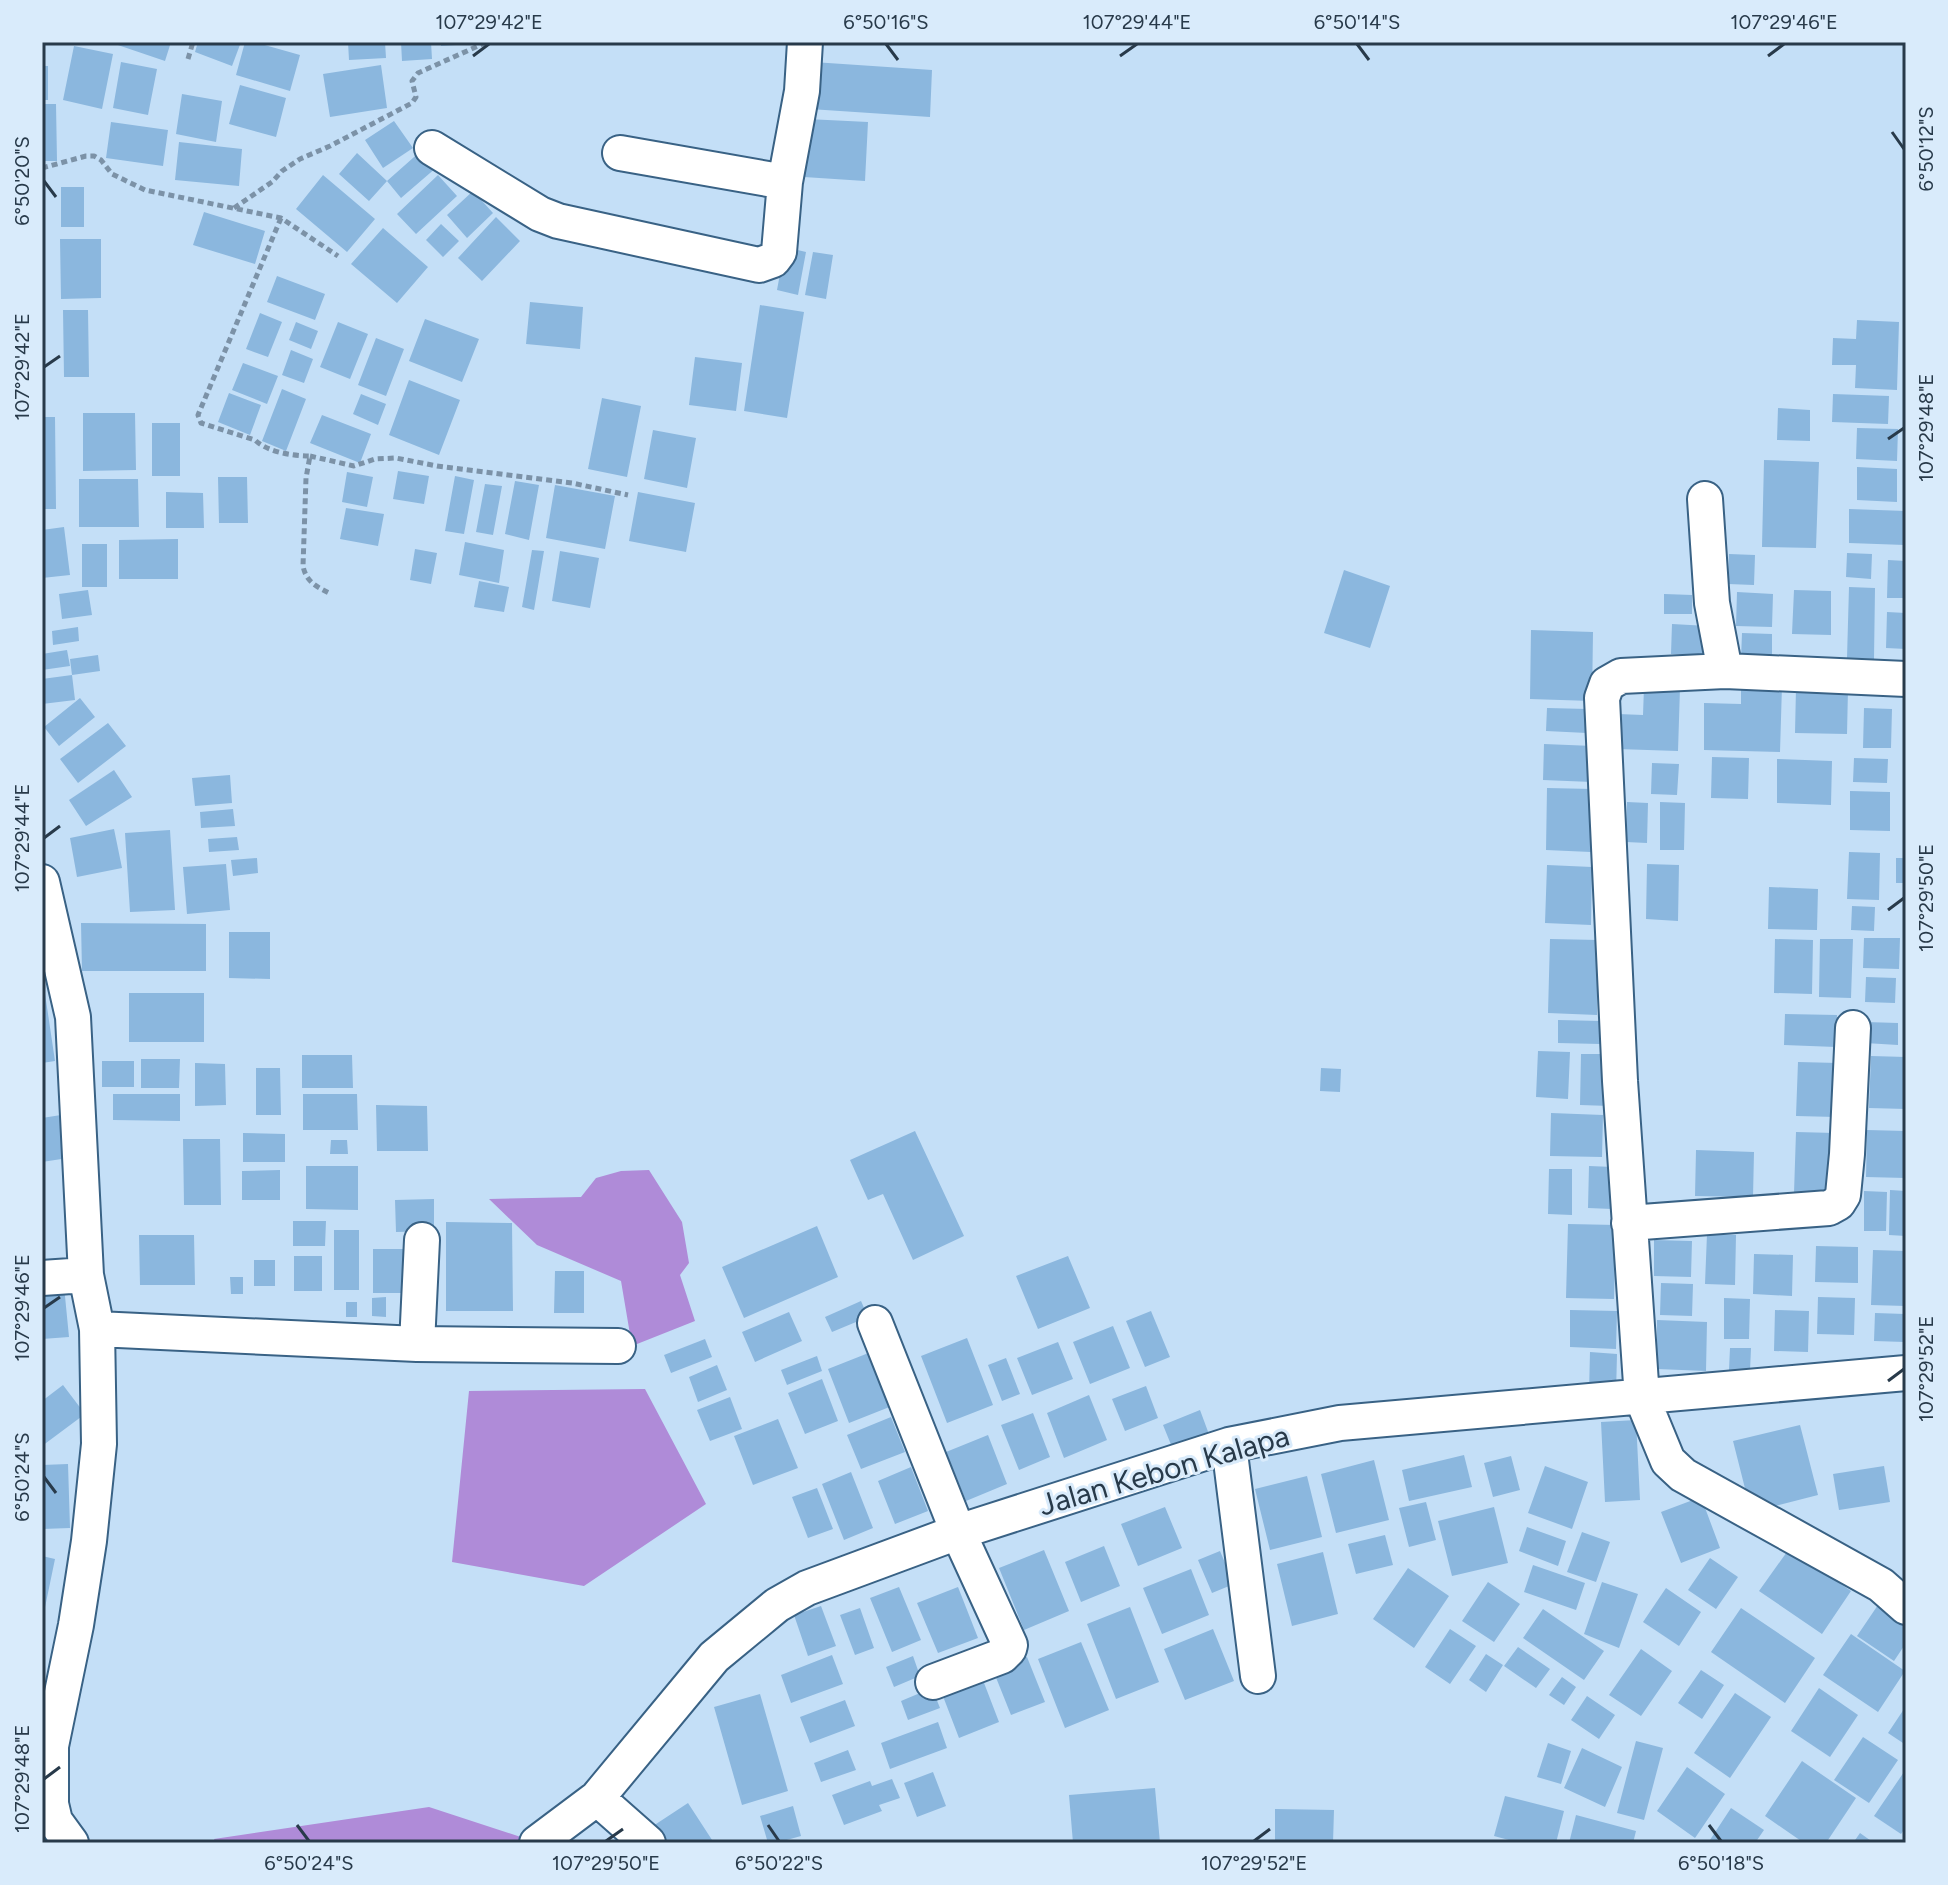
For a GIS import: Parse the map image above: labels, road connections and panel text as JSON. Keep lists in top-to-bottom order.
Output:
{
  "streets": {
    "street": ["Jalan Kebon Kalapa"]
  },
  "coordinates": [
    "107°29'42\"E",
    "6°50'16\"S",
    "107°29'44\"E",
    "6°50'14\"S",
    "107°29'46\"E",
    "6°50'12\"S",
    "6°50'20\"S",
    "107°29'48\"E",
    "107°29'50\"E",
    "107°29'52\"E",
    "6°50'24\"S",
    "6°50'22\"S",
    "6°50'18\"S"
  ]
}
